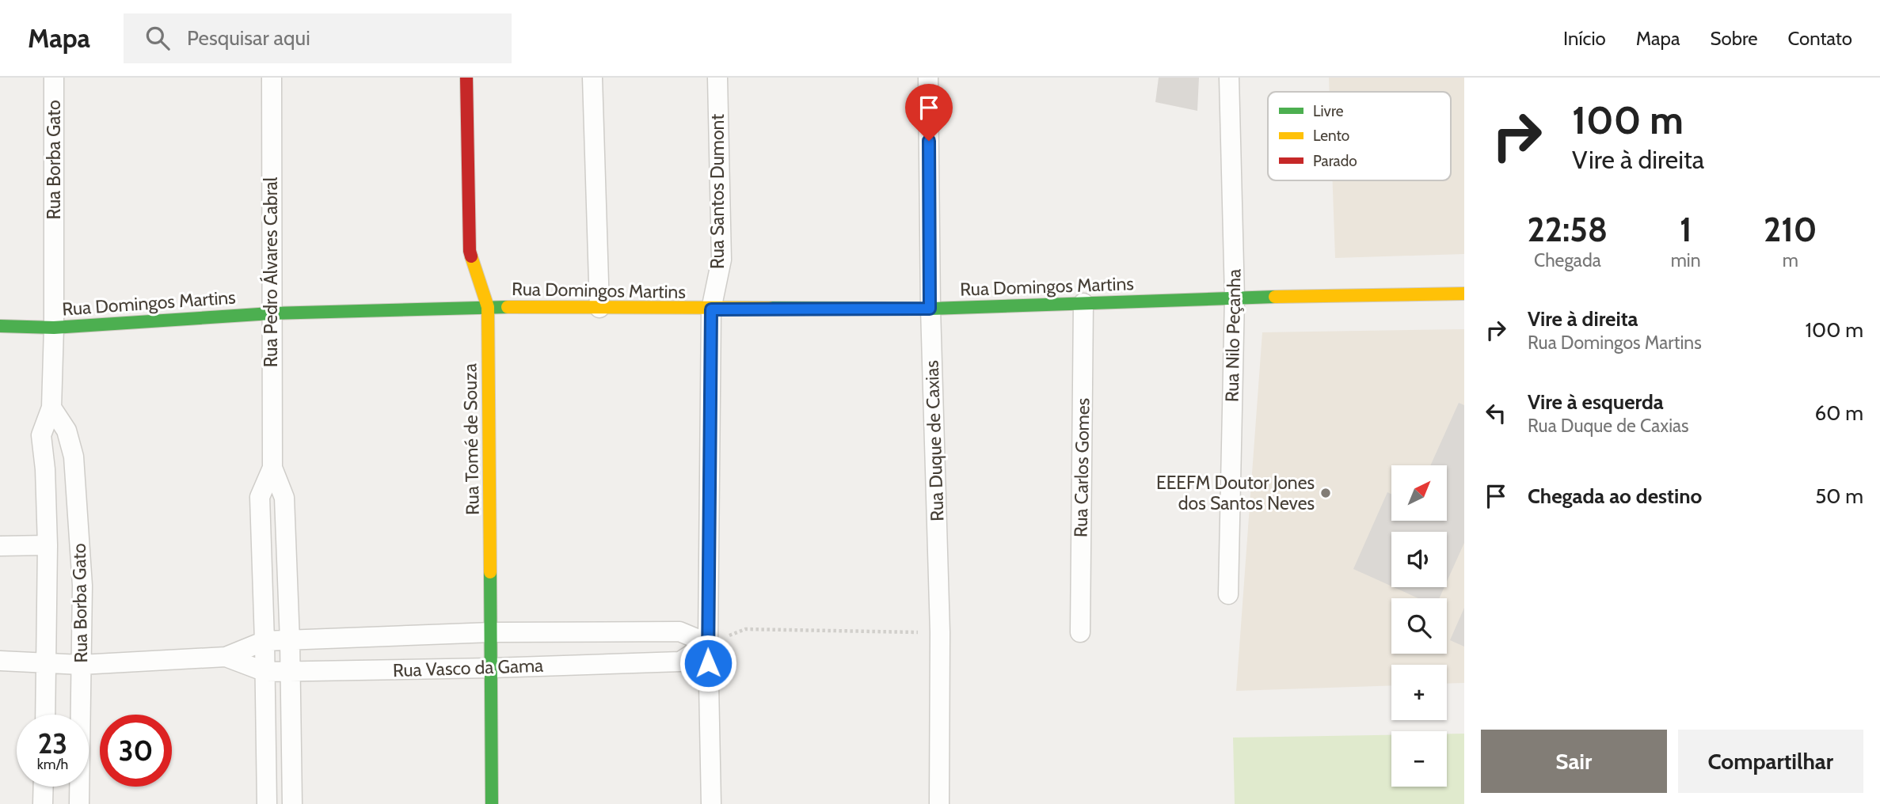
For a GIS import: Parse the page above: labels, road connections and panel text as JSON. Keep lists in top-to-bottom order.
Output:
{
  "streets": {
    "street": [
      "Rua Borba Gato",
      "Rua Santos Dumont",
      "Rua Pedro Álvares Cabral",
      "Rua Domingos Martins",
      "Rua Nilo Peçanha",
      "Rua Tomé de Souza",
      "Rua Duque de Caxias",
      "Rua Carlos Gomes",
      "Rua Vasco da Gama"
    ]
  },
  "crossings": [
    ["Rua Borba Gato", "Rua Domingos Martins"],
    ["Rua Borba Gato", "Rua Vasco da Gama"],
    ["Rua Santos Dumont", "Rua Domingos Martins"],
    ["Rua Santos Dumont", "Rua Vasco da Gama"],
    ["Rua Pedro Álvares Cabral", "Rua Domingos Martins"],
    ["Rua Pedro Álvares Cabral", "Rua Vasco da Gama"],
    ["Rua Domingos Martins", "Rua Nilo Peçanha"],
    ["Rua Domingos Martins", "Rua Tomé de Souza"],
    ["Rua Domingos Martins", "Rua Duque de Caxias"],
    ["Rua Domingos Martins", "Rua Carlos Gomes"],
    ["Rua Tomé de Souza", "Rua Vasco da Gama"]
  ],
  "places": ["EEEFM Doutor Jones dos Santos Neves"],
  "legend": ["Livre", "Lento", "Parado"],
  "north": "top right",
  "page": {
    "header": "Mapa",
    "search": "Pesquisar aqui",
    "nav": [
      "Início",
      "Mapa",
      "Sobre",
      "Contato"
    ],
    "turn": ["100 m", "Vire à direita"],
    "eta": [
      "22:58",
      "Chegada",
      "1",
      "min",
      "210",
      "m"
    ],
    "list": [
      {
        "name": "Vire à direita",
        "note": "Rua Domingos Martins",
        "value": "100 m"
      },
      {
        "name": "Vire à esquerda",
        "note": "Rua Duque de Caxias",
        "value": "60 m"
      },
      {
        "name": "Chegada ao destino",
        "value": "50 m"
      }
    ],
    "map_buttons": ["+", "−"],
    "speed": "23 km/h",
    "limit": "30",
    "buttons": ["Sair", "Compartilhar"]
  }
}
